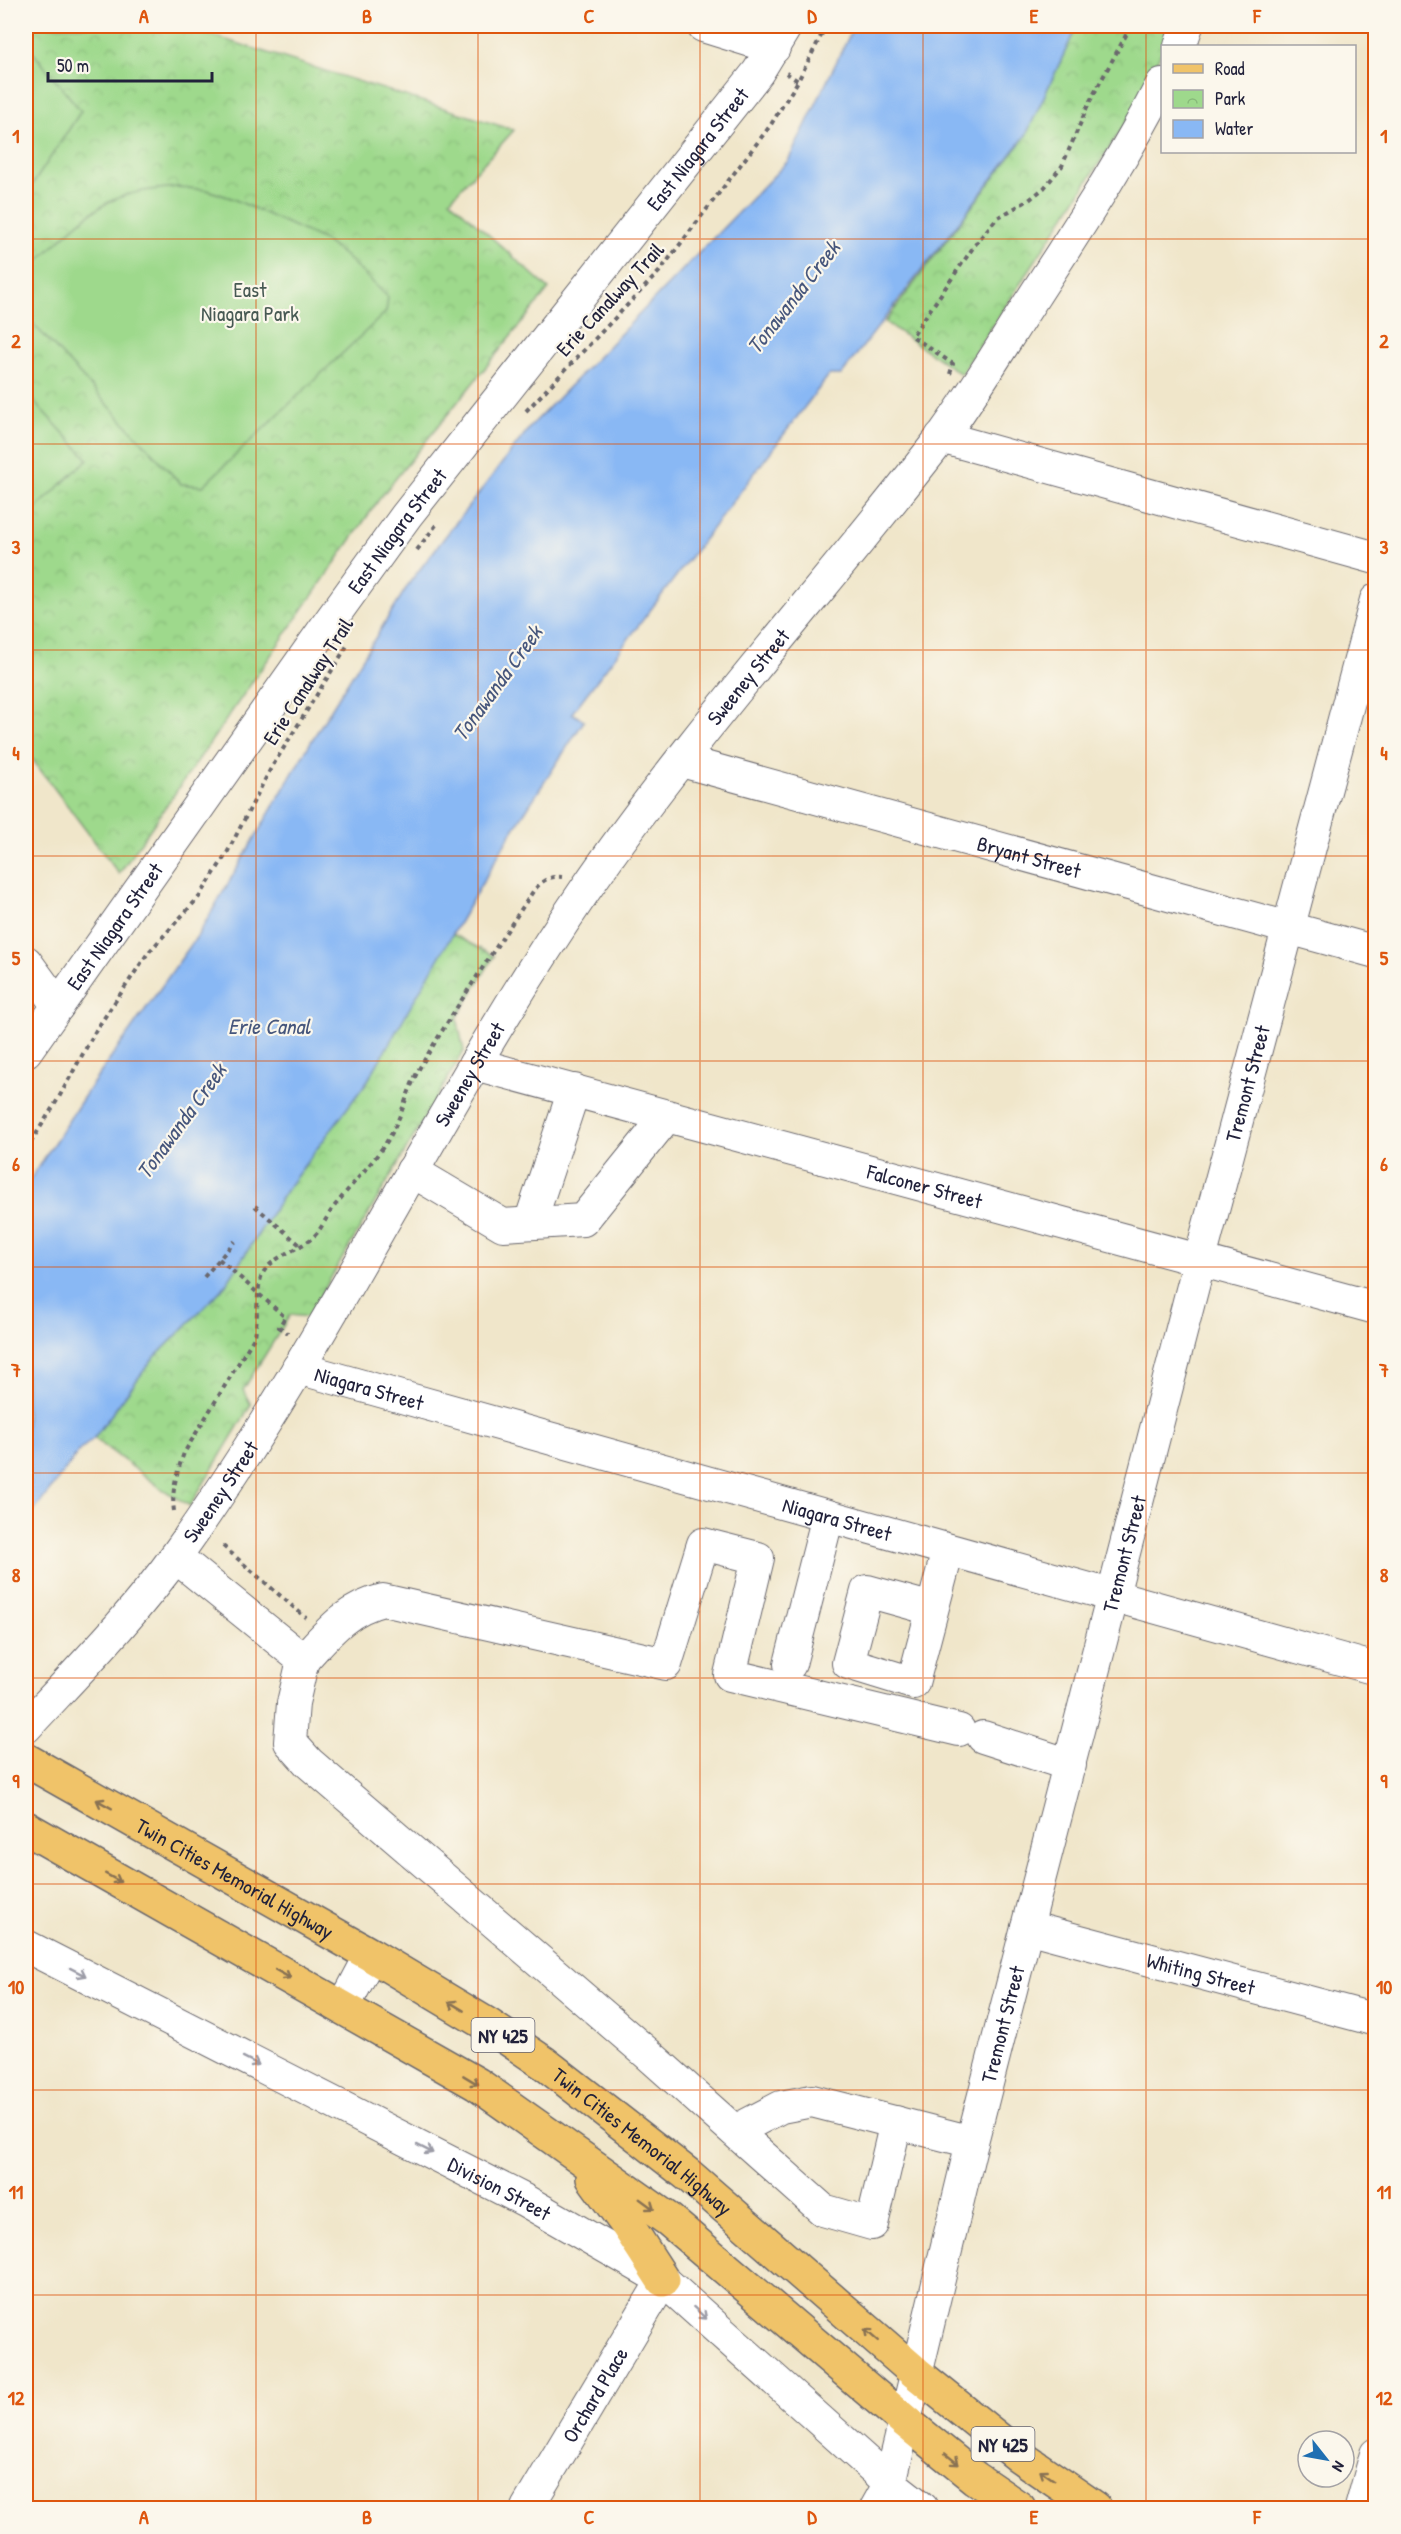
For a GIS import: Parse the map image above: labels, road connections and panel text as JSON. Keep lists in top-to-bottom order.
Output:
{
  "streets": {
    "main road": ["Twin Cities Memorial Highway", "NY 425"],
    "street": [
      "East Niagara Street",
      "Sweeney Street",
      "Bryant Street",
      "Tremont Street",
      "Falconer Street",
      "Niagara Street",
      "Whiting Street",
      "Division Street",
      "Orchard Place"
    ],
    "path": ["Erie Canalway Trail"]
  },
  "crossings": [
    ["Sweeney Street", "Bryant Street"],
    ["Sweeney Street", "Falconer Street"],
    ["Sweeney Street", "Niagara Street"],
    ["Bryant Street", "Tremont Street"],
    ["Tremont Street", "Falconer Street"],
    ["Tremont Street", "Niagara Street"],
    ["Tremont Street", "Twin Cities Memorial Highway"],
    ["Tremont Street", "Whiting Street"],
    ["Tremont Street", "Division Street"],
    ["Division Street", "Orchard Place"]
  ],
  "water": ["Tonawanda Creek", "Erie Canal"],
  "parks": ["East Niagara Park"],
  "legend": ["Road", "Park", "Water"],
  "scale_bar": "50 m",
  "north": "bottom right",
  "grid": {
    "columns": [
      "A",
      "B",
      "C",
      "D",
      "E",
      "F"
    ],
    "rows": [
      "1",
      "2",
      "3",
      "4",
      "5",
      "6",
      "7",
      "8",
      "9",
      "10",
      "11",
      "12"
    ]
  }
}
